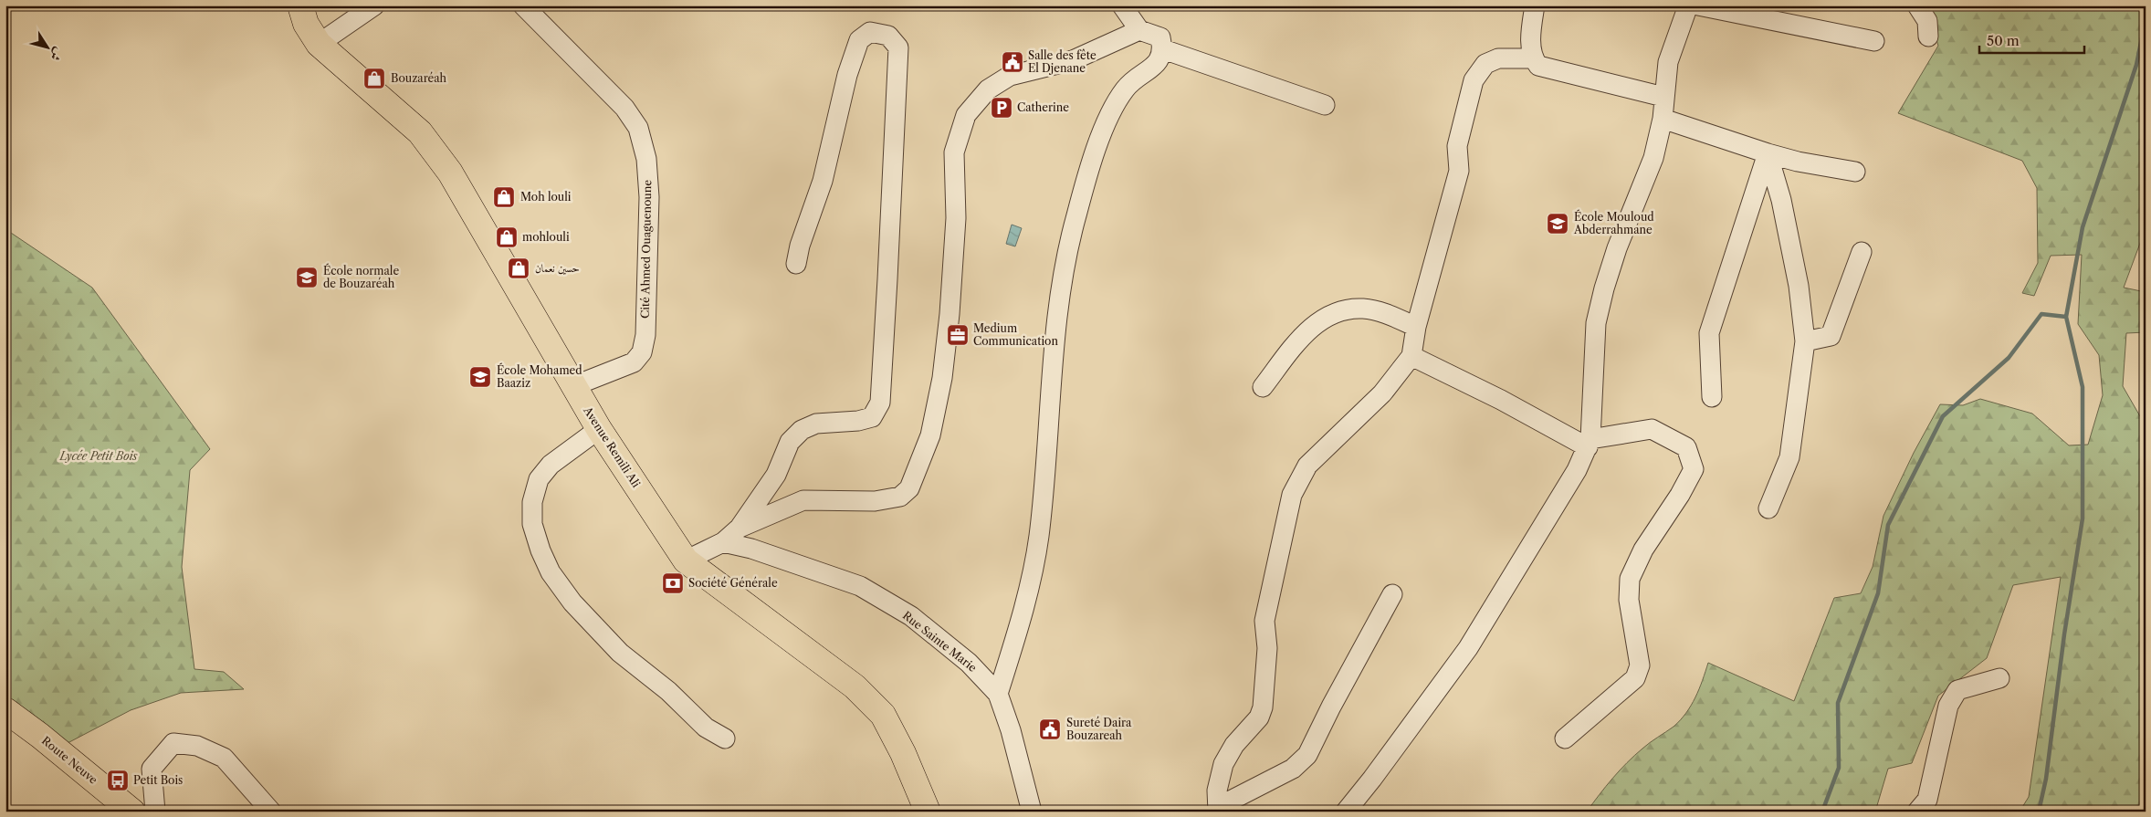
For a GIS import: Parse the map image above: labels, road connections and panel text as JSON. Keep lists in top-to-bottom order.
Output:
{
  "streets": {
    "main road": ["Avenue Remili Ali", "Route Neuve"],
    "street": ["Cité Ahmed Ouaguenoune", "Rue Sainte Marie"]
  },
  "crossings": [
    ["Cité Ahmed Ouaguenoune", "Avenue Remili Ali"]
  ],
  "parks": ["Lycée Petit Bois"],
  "places": {
    "public building": ["Salle des fête El Djenane", "Sureté Daira Bouzareah"],
    "shop": [
      "Bouzaréah",
      "Moh louli",
      "mohlouli",
      "حسين نعمان"
    ],
    "parking": ["Catherine"],
    "school or university": ["École Mouloud Abderrahmane", "École normale de Bouzaréah", "École Mohamed Baaziz"],
    "office": ["Medium Communication"],
    "bank": ["Société Générale"],
    "bus stop": ["Petit Bois"]
  },
  "scale_bar": "50 m",
  "north": "bottom right"
}
